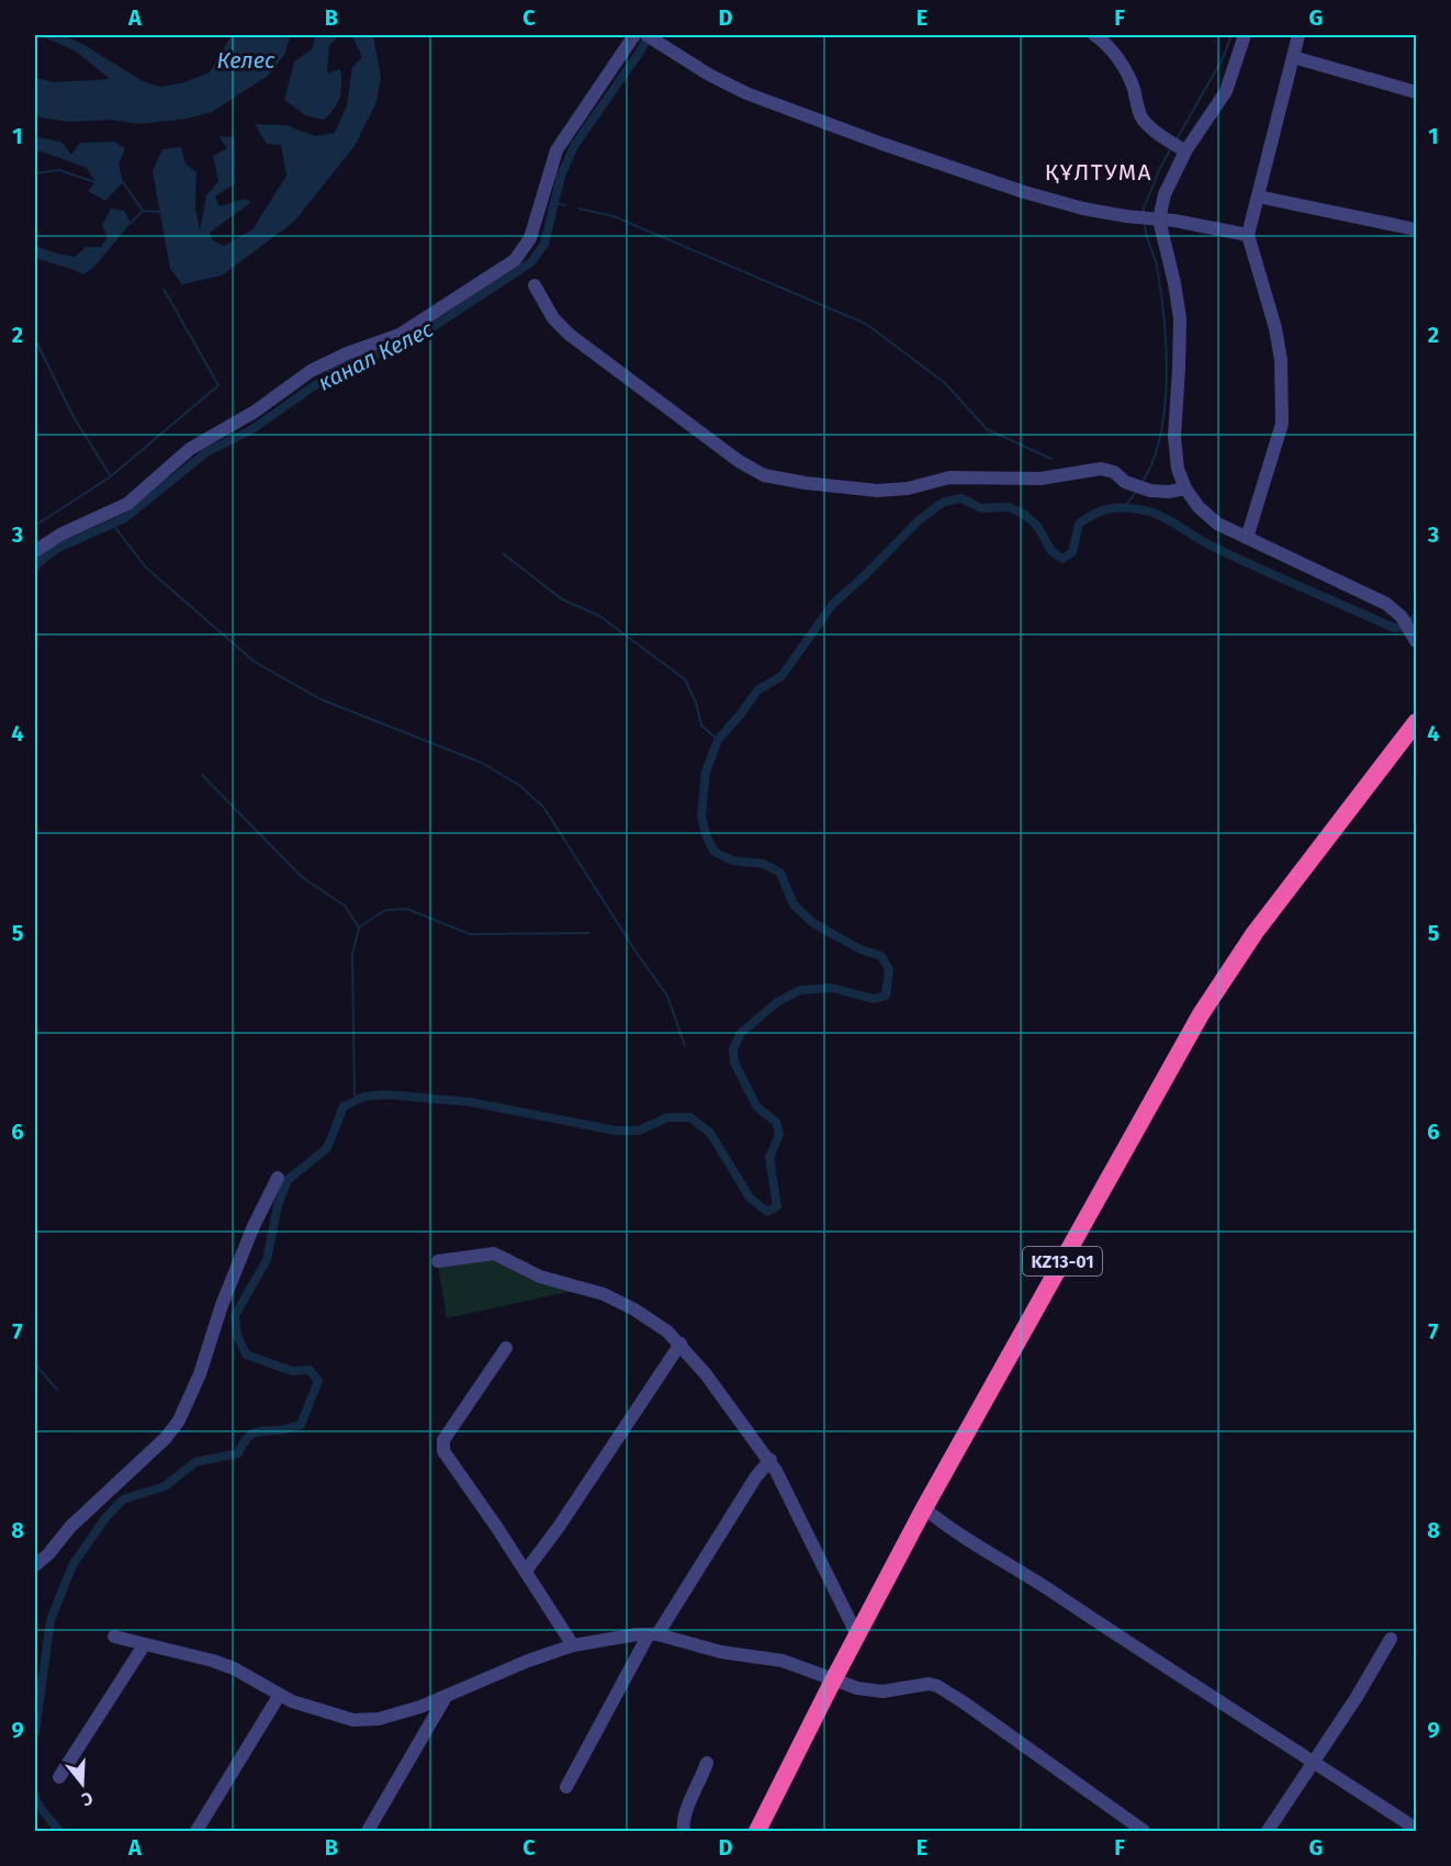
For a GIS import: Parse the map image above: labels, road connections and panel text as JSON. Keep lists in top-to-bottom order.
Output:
{
  "streets": {
    "highway": ["KZ13-01"]
  },
  "districts": ["ҚҰЛТУМА"],
  "water": ["Келес", "канал Келес"],
  "north": "bottom",
  "grid": {
    "columns": [
      "A",
      "B",
      "C",
      "D",
      "E",
      "F",
      "G"
    ],
    "rows": [
      "1",
      "2",
      "3",
      "4",
      "5",
      "6",
      "7",
      "8",
      "9"
    ]
  }
}
